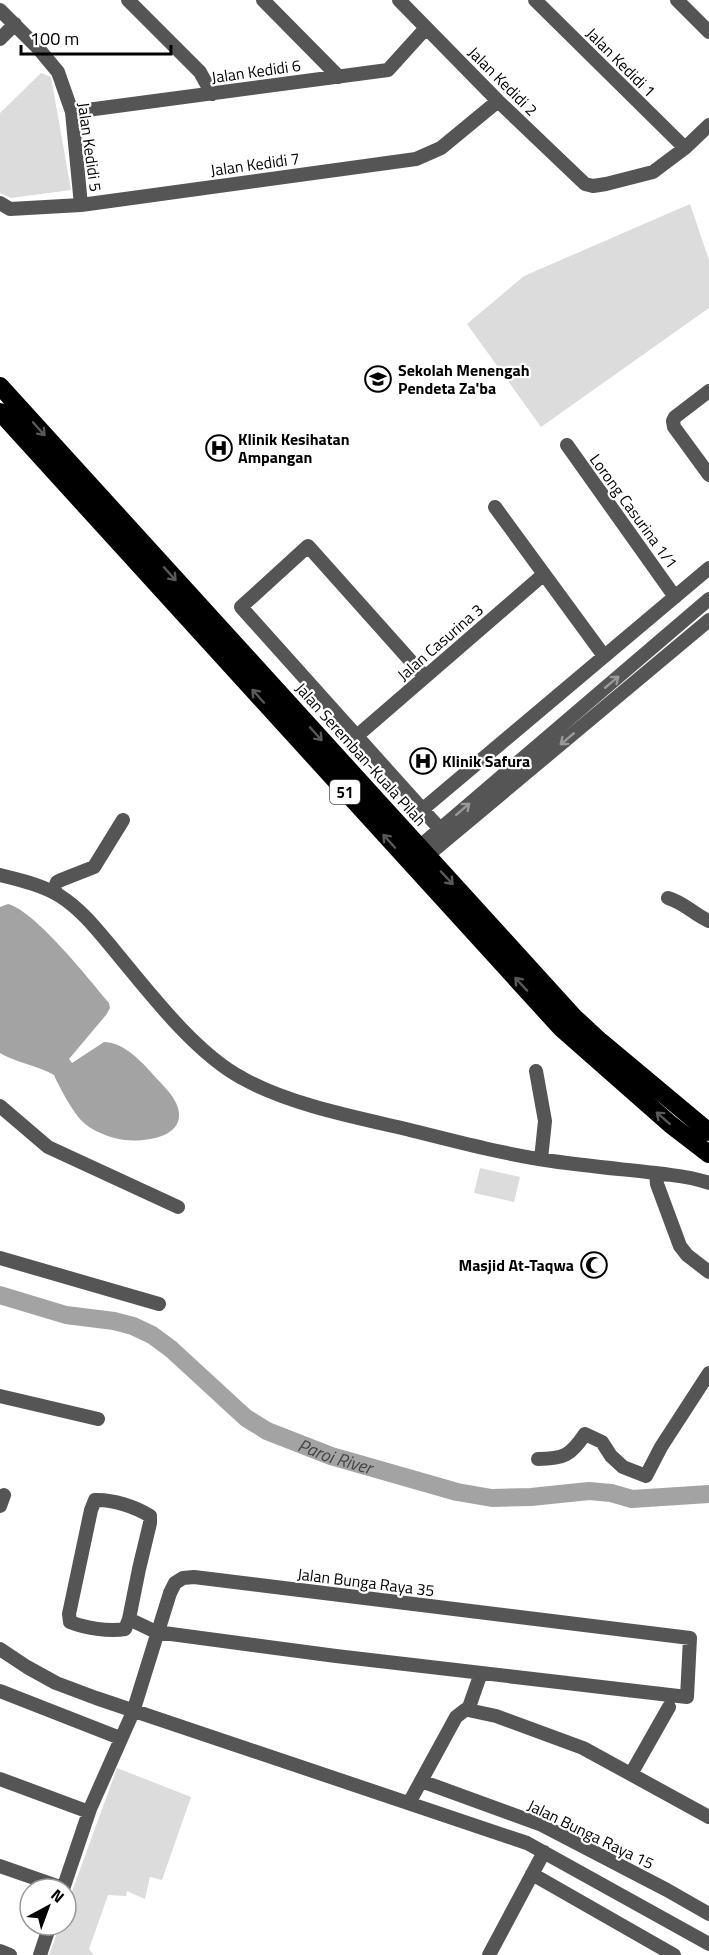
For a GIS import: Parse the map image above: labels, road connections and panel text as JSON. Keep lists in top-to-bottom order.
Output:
{
  "streets": {
    "highway": ["Jalan Seremban-Kuala Pilah", "51"],
    "street": [
      "Jalan Kedidi 1",
      "Jalan Kedidi 6",
      "Jalan Kedidi 2",
      "Jalan Kedidi 5",
      "Jalan Kedidi 7",
      "Lorong Casurina 1/1",
      "Jalan Casurina 3",
      "Jalan Bunga Raya 35",
      "Jalan Bunga Raya 15"
    ]
  },
  "crossings": [
    ["Jalan Kedidi 1", "Jalan Kedidi 2"],
    ["Jalan Kedidi 6", "Jalan Kedidi 2"],
    ["Jalan Kedidi 6", "Jalan Kedidi 5"],
    ["Jalan Kedidi 2", "Jalan Kedidi 7"],
    ["Jalan Kedidi 5", "Jalan Kedidi 7"]
  ],
  "water": ["Paroi River"],
  "places": {
    "school or university": ["Sekolah Menengah Pendeta Za'ba"],
    "hospital": ["Klinik Kesihatan Ampangan", "Klinik Safura"],
    "mosque": ["Masjid At-Taqwa"]
  },
  "scale_bar": "100 m",
  "north": "top right"
}
